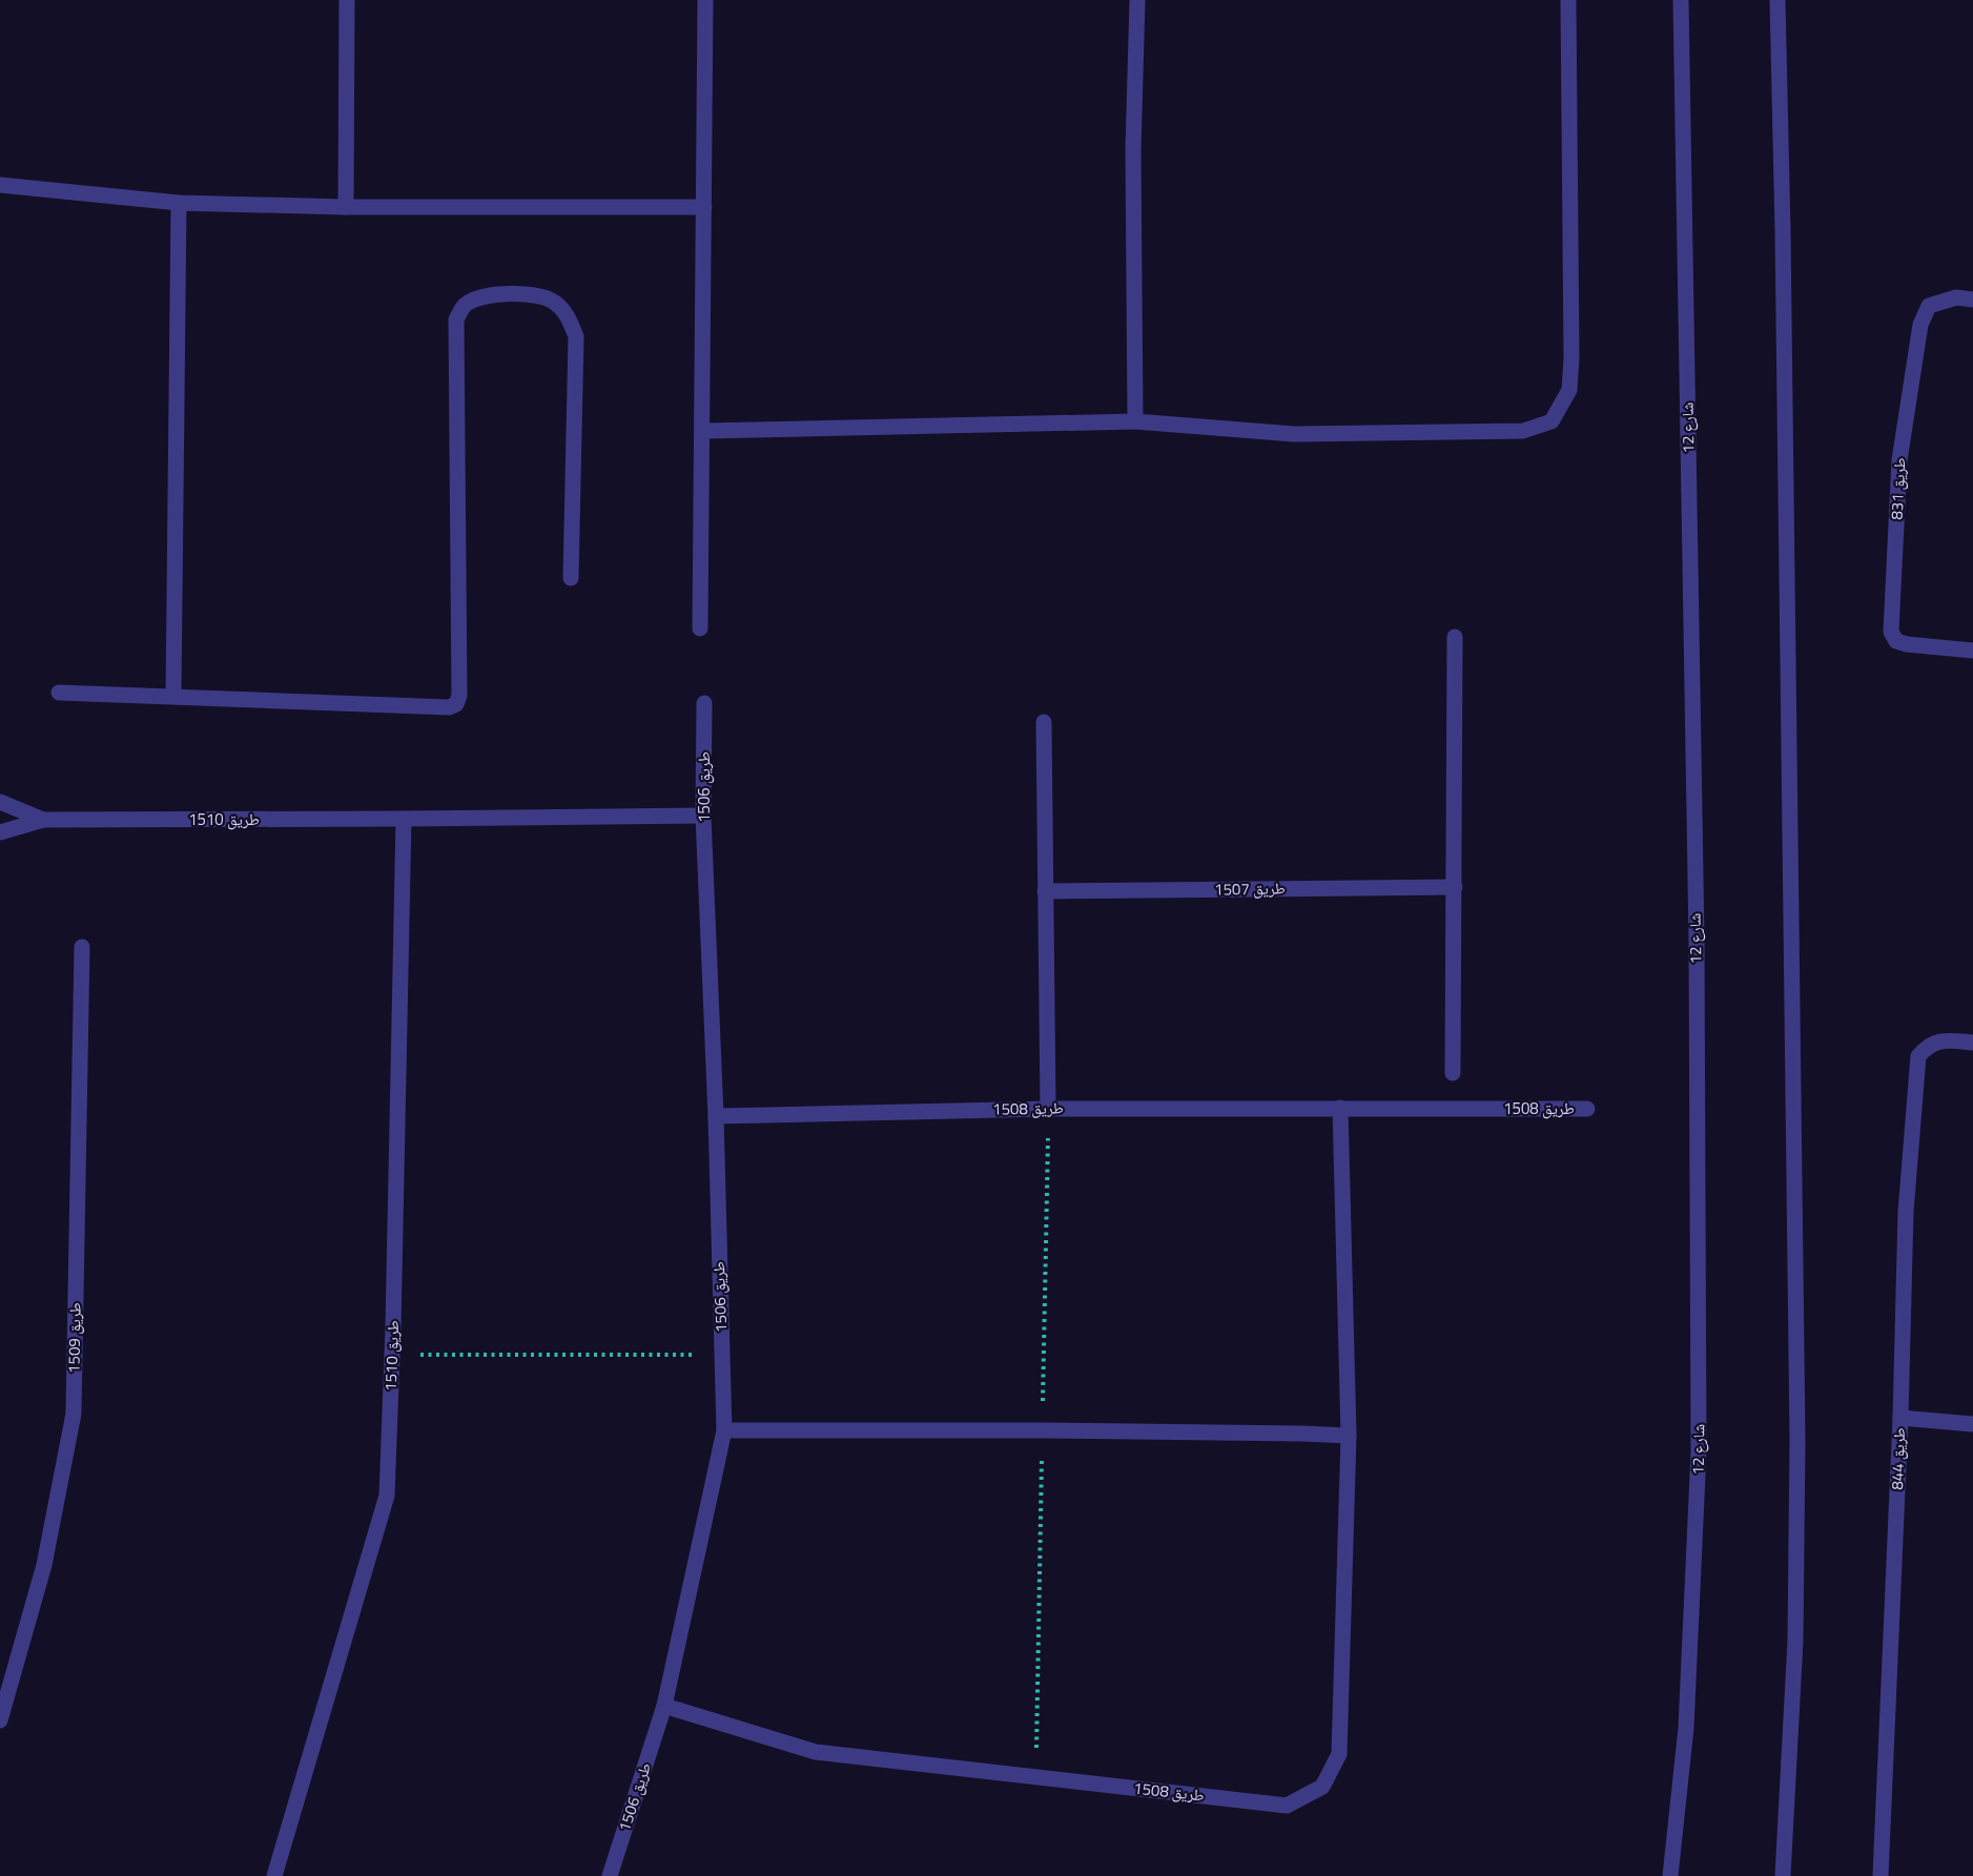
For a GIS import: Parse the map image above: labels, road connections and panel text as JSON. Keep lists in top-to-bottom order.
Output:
{
  "streets": {
    "street": [
      "شارع 12",
      "طريق 831",
      "طريق 1506",
      "طريق 1510",
      "طريق 1507",
      "طريق 1508",
      "طريق 1509",
      "طريق 844"
    ]
  },
  "crossings": [
    ["طريق 1506", "طريق 1510"],
    ["طريق 1506", "طريق 1508"]
  ]
}
